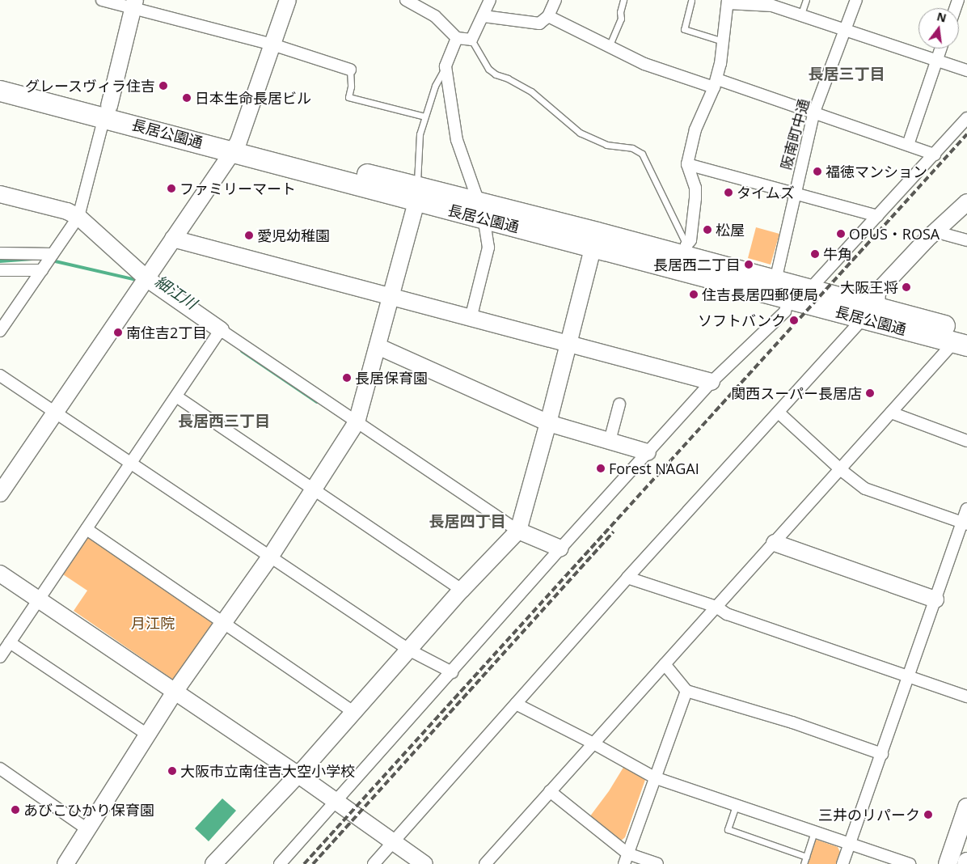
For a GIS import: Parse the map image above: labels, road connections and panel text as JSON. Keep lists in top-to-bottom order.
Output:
{
  "streets": {
    "highway": ["長居公園通"],
    "street": ["阪南町中通"]
  },
  "crossings": [
    ["長居公園通", "阪南町中通"]
  ],
  "districts": ["長居三丁目", "長居西三丁目", "長居四丁目"],
  "water": ["細江川"],
  "parks": ["月江院"],
  "places": [
    "グレースヴィラ住吉",
    "日本生命長居ビル",
    "福徳マンション",
    "ファミリーマート",
    "タイムズ",
    "松屋",
    "OPUS・ROSA",
    "愛児幼稚園",
    "牛角",
    "長居西二丁目",
    "大阪王将",
    "住吉長居四郵便局",
    "ソフトバンク",
    "南住吉2丁目",
    "長居保育園",
    "関西スーパー長居店",
    "Forest NAGAI",
    "大阪市立南住吉大空小学校",
    "あびこひかり保育園",
    "三井のリパーク"
  ],
  "north": "top"
}
